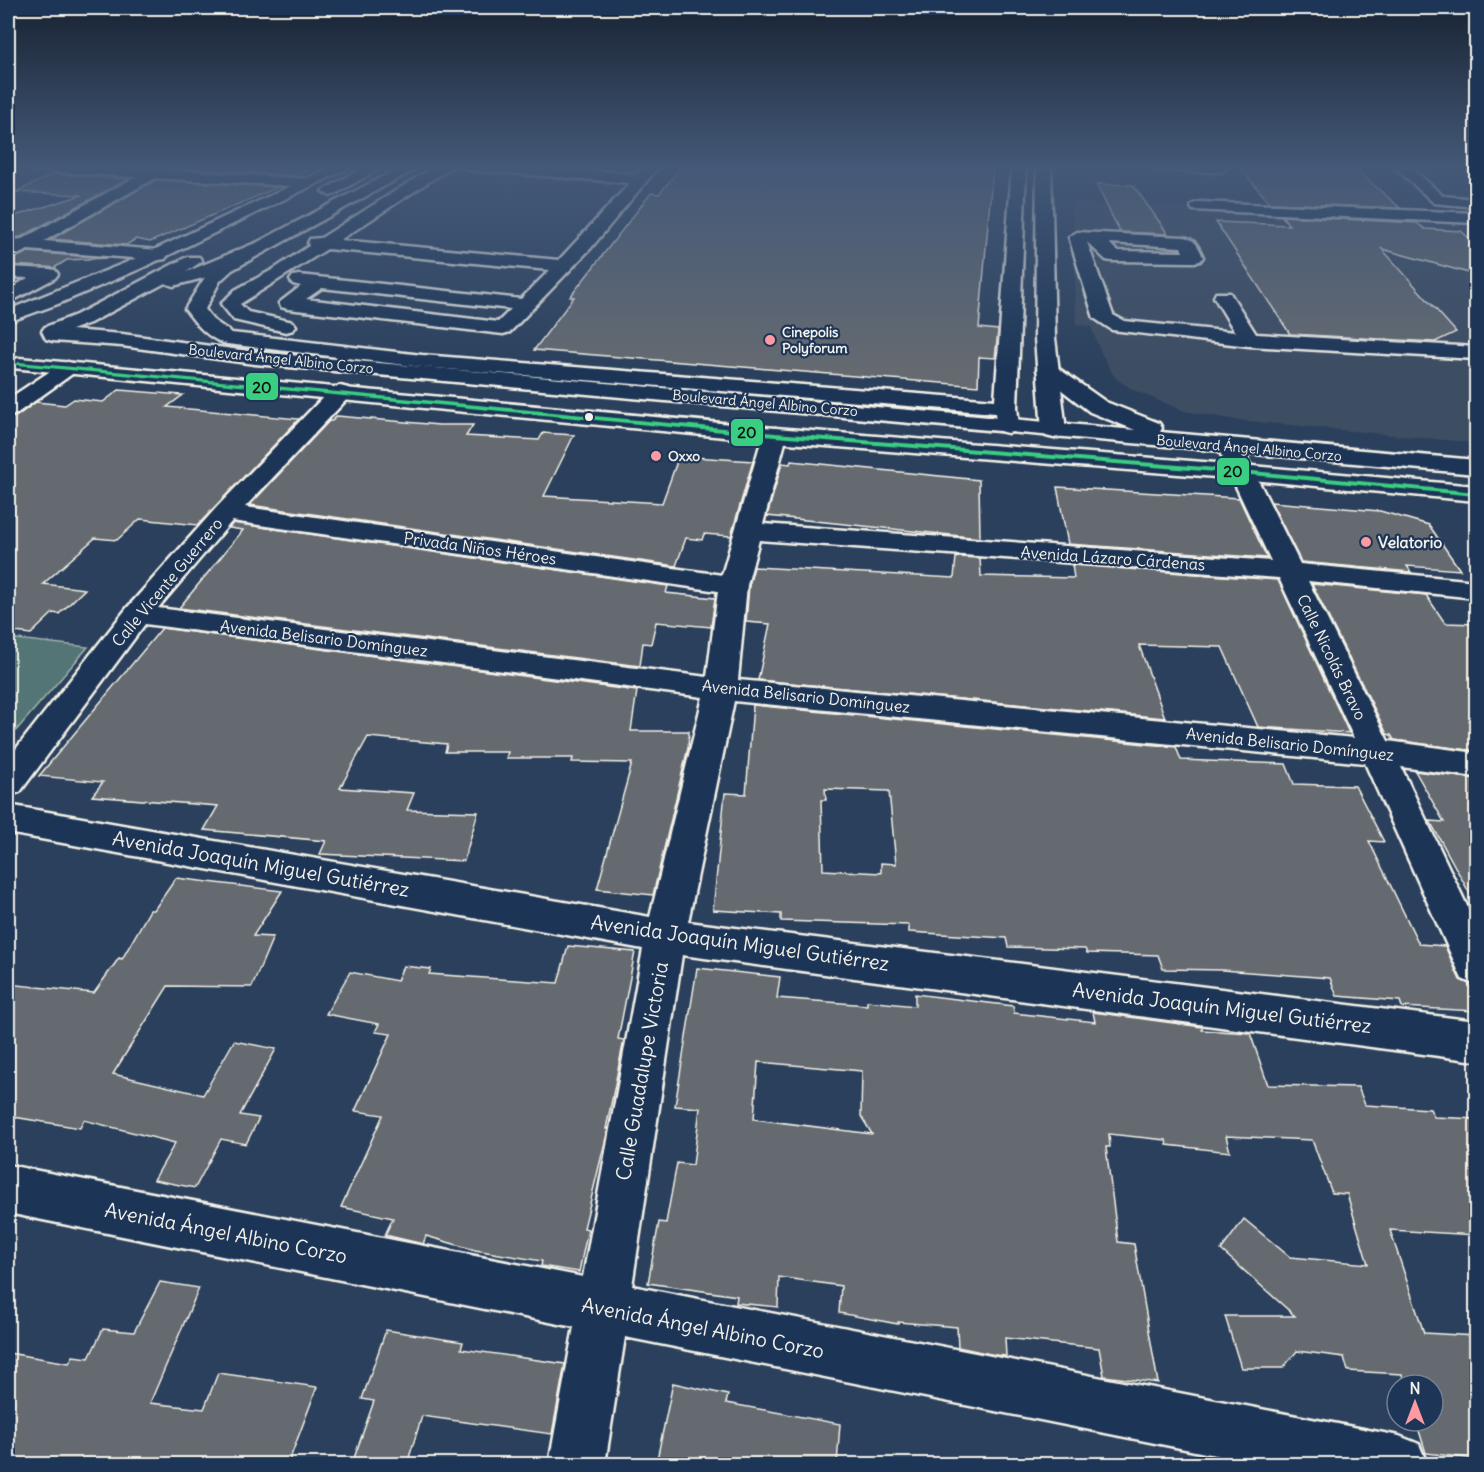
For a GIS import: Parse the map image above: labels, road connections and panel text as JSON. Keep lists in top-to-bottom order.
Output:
{
  "streets": {
    "street": [
      "Boulevard Ángel Albino Corzo",
      "Privada Niños Héroes",
      "Avenida Lázaro Cárdenas",
      "Calle Vicente Guerrero",
      "Avenida Belisario Domínguez",
      "Calle Nicolás Bravo",
      "Avenida Joaquín Miguel Gutiérrez",
      "Calle Guadalupe Victoria",
      "Avenida Ángel Albino Corzo"
    ]
  },
  "crossings": [
    ["Boulevard Ángel Albino Corzo", "Calle Vicente Guerrero"],
    ["Boulevard Ángel Albino Corzo", "Calle Nicolás Bravo"],
    ["Boulevard Ángel Albino Corzo", "Calle Guadalupe Victoria"],
    ["Privada Niños Héroes", "Calle Vicente Guerrero"],
    ["Privada Niños Héroes", "Calle Guadalupe Victoria"],
    ["Avenida Lázaro Cárdenas", "Calle Nicolás Bravo"],
    ["Avenida Lázaro Cárdenas", "Calle Guadalupe Victoria"],
    ["Calle Vicente Guerrero", "Avenida Belisario Domínguez"],
    ["Avenida Belisario Domínguez", "Calle Nicolás Bravo"],
    ["Avenida Belisario Domínguez", "Calle Guadalupe Victoria"],
    ["Avenida Joaquín Miguel Gutiérrez", "Calle Guadalupe Victoria"],
    ["Calle Guadalupe Victoria", "Avenida Ángel Albino Corzo"]
  ],
  "places": ["Cinepolis Polyforum", "Oxxo", "Velatorio"],
  "lines": ["transit line 20"],
  "north": "top"
}
